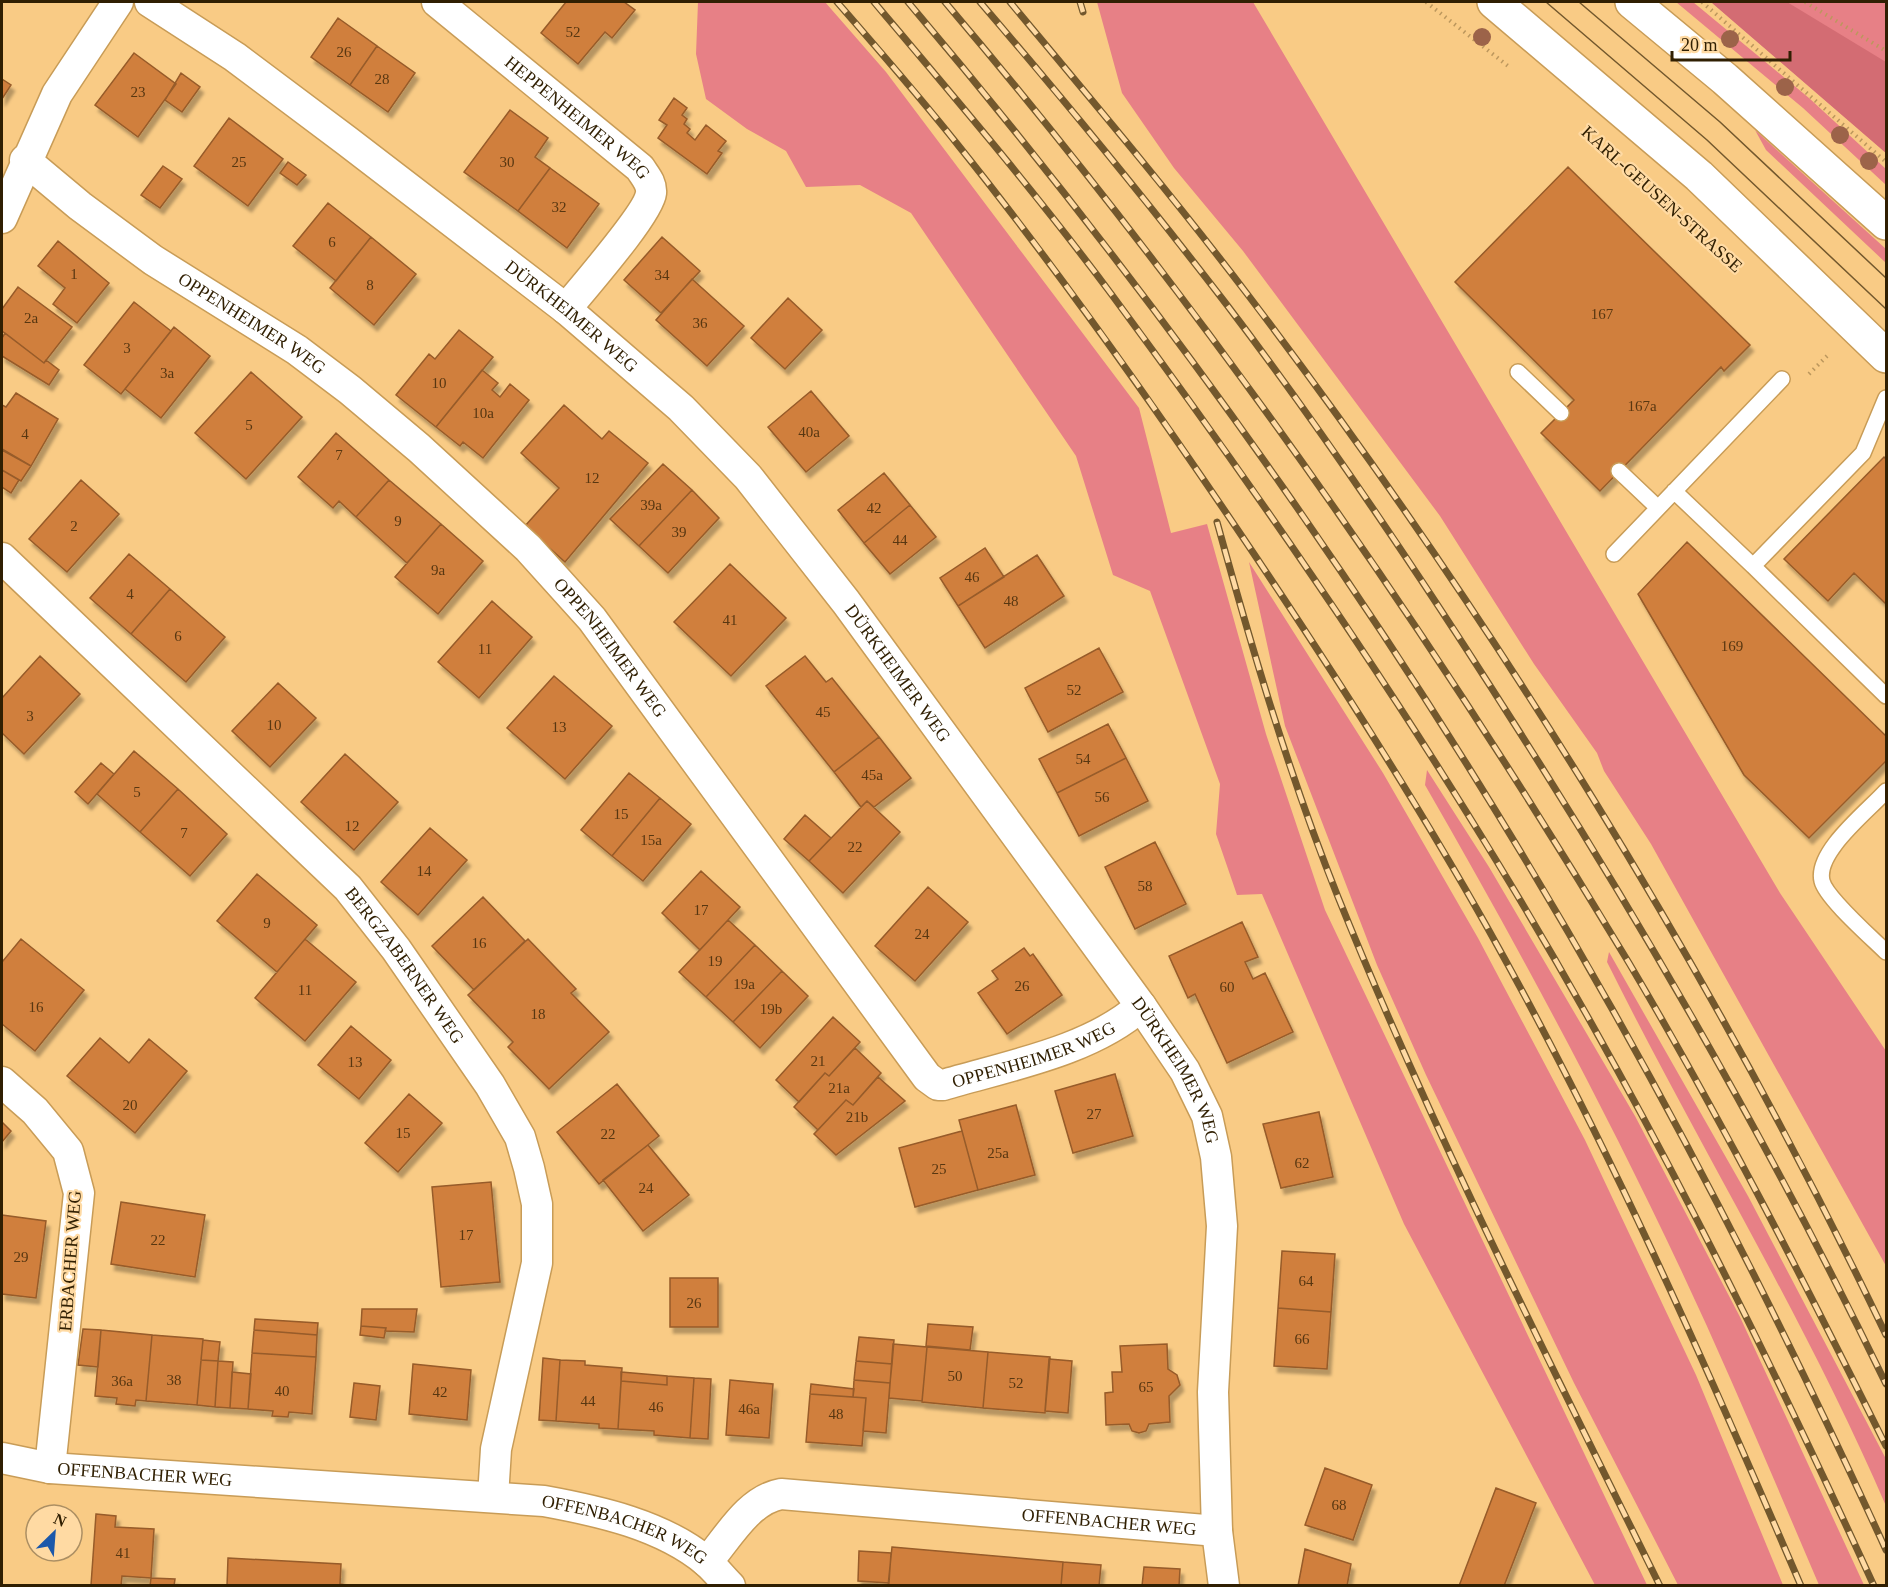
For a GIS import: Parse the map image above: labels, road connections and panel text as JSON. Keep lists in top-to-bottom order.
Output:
{
  "streets": {
    "street": [
      "HEPPENHEIMER WEG",
      "DÜRKHEIMER WEG",
      "OPPENHEIMER WEG",
      "BERGZABERNER WEG",
      "ERBACHER WEG",
      "OFFENBACHER WEG"
    ],
    "path": ["KARL-GEUSEN-STRASSE"]
  },
  "crossings": [
    ["HEPPENHEIMER WEG", "DÜRKHEIMER WEG"],
    ["DÜRKHEIMER WEG", "OPPENHEIMER WEG"],
    ["DÜRKHEIMER WEG", "OFFENBACHER WEG"],
    ["BERGZABERNER WEG", "OFFENBACHER WEG"],
    ["ERBACHER WEG", "OFFENBACHER WEG"]
  ],
  "house_numbers": [
    "52",
    "26",
    "28",
    "23",
    "25",
    "30",
    "32",
    "6",
    "1",
    "34",
    "8",
    "167",
    "2a",
    "36",
    "3",
    "3a",
    "10",
    "167a",
    "10a",
    "5",
    "40a",
    "4",
    "7",
    "12",
    "39a",
    "42",
    "9",
    "2",
    "39",
    "44",
    "9a",
    "46",
    "4",
    "48",
    "41",
    "6",
    "169",
    "11",
    "52",
    "45",
    "3",
    "10",
    "13",
    "54",
    "45a",
    "5",
    "56",
    "15",
    "12",
    "7",
    "15a",
    "22",
    "14",
    "58",
    "17",
    "9",
    "24",
    "16",
    "19",
    "19a",
    "26",
    "60",
    "11",
    "16",
    "19b",
    "18",
    "21",
    "13",
    "21a",
    "20",
    "27",
    "21b",
    "15",
    "22",
    "25a",
    "62",
    "25",
    "24",
    "17",
    "22",
    "29",
    "64",
    "26",
    "66",
    "50",
    "38",
    "36a",
    "52",
    "65",
    "40",
    "42",
    "44",
    "46",
    "46a",
    "48",
    "68",
    "41"
  ],
  "scale_bar": "20 m",
  "north": "top right"
}
